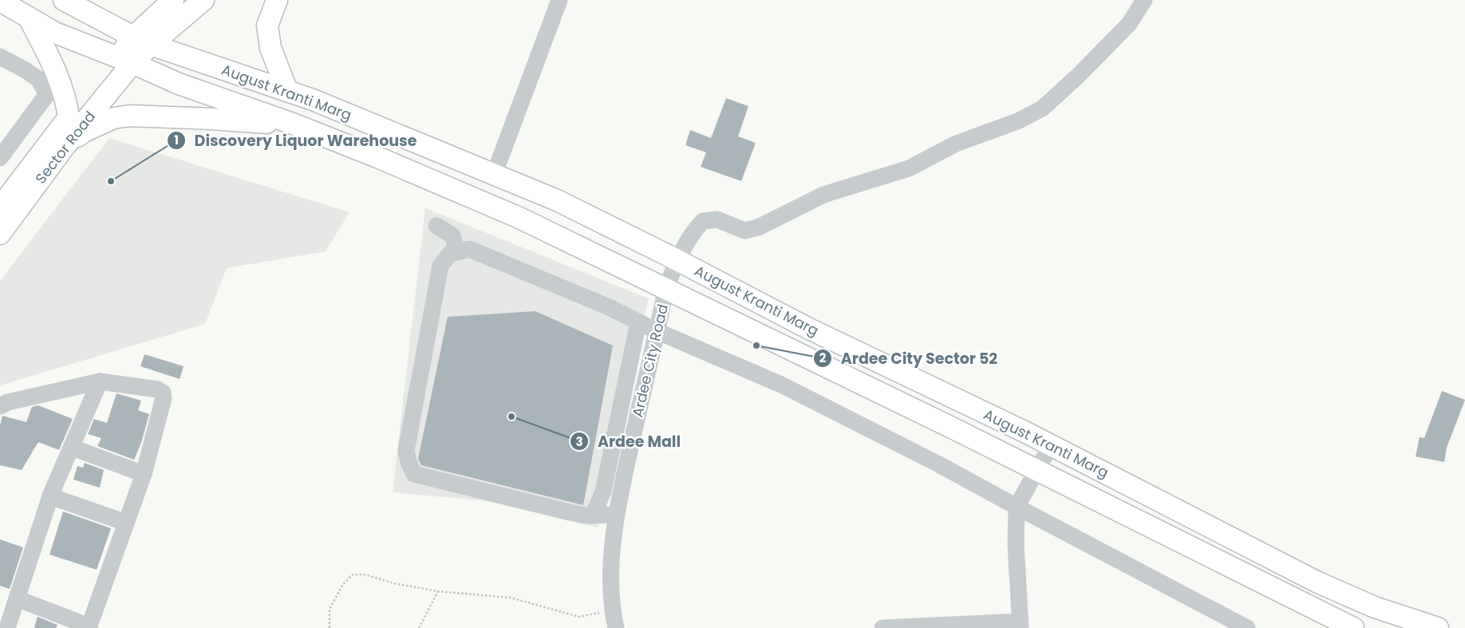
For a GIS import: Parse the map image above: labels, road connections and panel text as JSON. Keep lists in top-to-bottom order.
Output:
{
  "streets": {
    "main road": ["August Kranti Marg", "Sector Road"],
    "street": ["Ardee City Road"]
  },
  "crossings": [
    ["August Kranti Marg", "Sector Road"],
    ["August Kranti Marg", "Ardee City Road"]
  ],
  "places": ["Discovery Liquor Warehouse", "Ardee City Sector 52", "Ardee Mall"]
}
